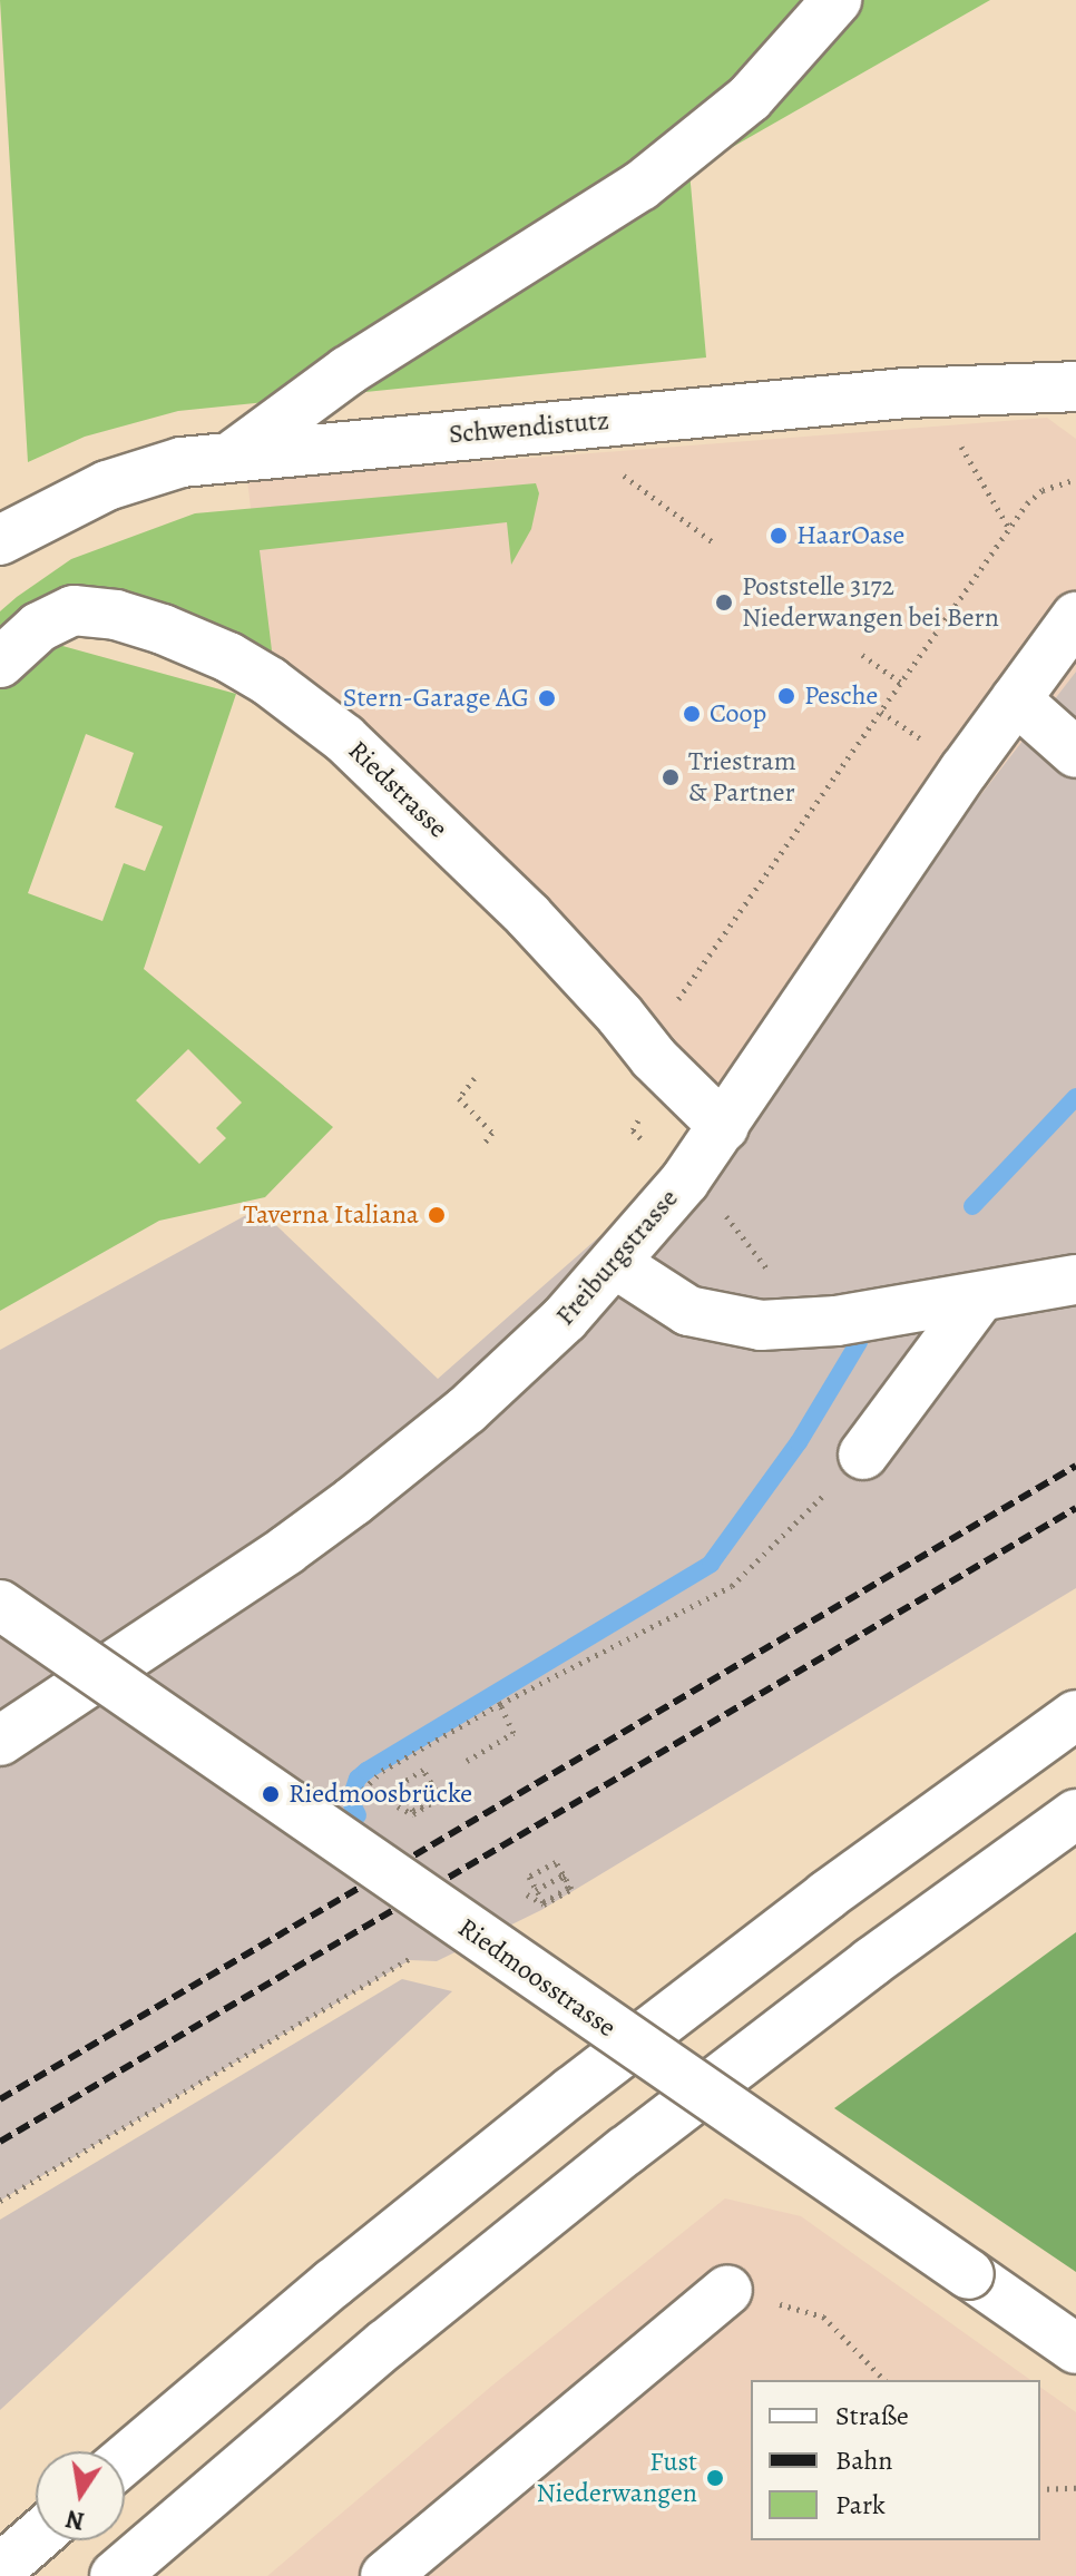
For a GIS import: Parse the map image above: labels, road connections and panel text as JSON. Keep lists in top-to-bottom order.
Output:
{
  "streets": {
    "main road": [
      "Schwendistutz",
      "Riedstrasse",
      "Freiburgstrasse",
      "Riedmoosstrasse"
    ]
  },
  "crossings": [
    ["Riedstrasse", "Freiburgstrasse"]
  ],
  "places": [
    "HaarOase",
    "Poststelle 3172 Niederwangen bei Bern",
    "Pesche",
    "Stern-Garage AG",
    "Coop",
    "Triestram & Partner",
    "Taverna Italiana",
    "Riedmoosbrücke",
    "Fust Niederwangen"
  ],
  "legend": ["Straße", "Bahn", "Park"],
  "north": "bottom"
}
